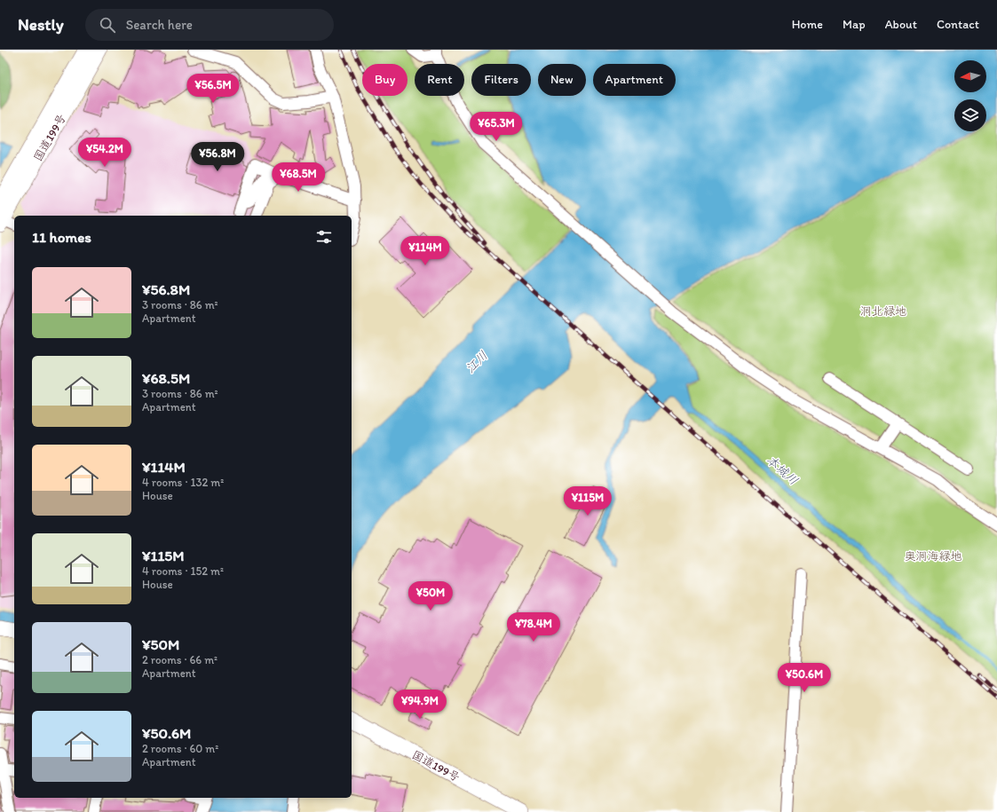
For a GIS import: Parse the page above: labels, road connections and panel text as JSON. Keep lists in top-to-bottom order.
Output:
{
  "streets": {
    "highway": ["国道199号"]
  },
  "water": ["江川", "本城川"],
  "parks": ["洞北緑地", "奥洞海緑地"],
  "north": "left",
  "page": {
    "header": "Nestly",
    "search": "Search here",
    "nav": [
      "Home",
      "Map",
      "About",
      "Contact"
    ],
    "chip": [
      "Buy",
      "Rent",
      "Filters",
      "New",
      "Apartment"
    ],
    "price": [
      "¥56.5M",
      "¥65.3M",
      "¥54.2M",
      "¥56.8M",
      "¥68.5M",
      "¥114M",
      "¥115M",
      "¥50M",
      "¥78.4M",
      "¥50.6M",
      "¥94.9M"
    ],
    "heading": "11 homes",
    "list": [
      {
        "name": "¥56.8M",
        "note": "3 rooms · 86 m² · Apartment"
      },
      {
        "name": "¥68.5M",
        "note": "3 rooms · 86 m² · Apartment"
      },
      {
        "name": "¥114M",
        "note": "4 rooms · 132 m² · House"
      },
      {
        "name": "¥115M",
        "note": "4 rooms · 152 m² · House"
      },
      {
        "name": "¥50M",
        "note": "2 rooms · 66 m² · Apartment"
      },
      {
        "name": "¥50.6M",
        "note": "2 rooms · 60 m² · Apartment"
      }
    ]
  }
}
